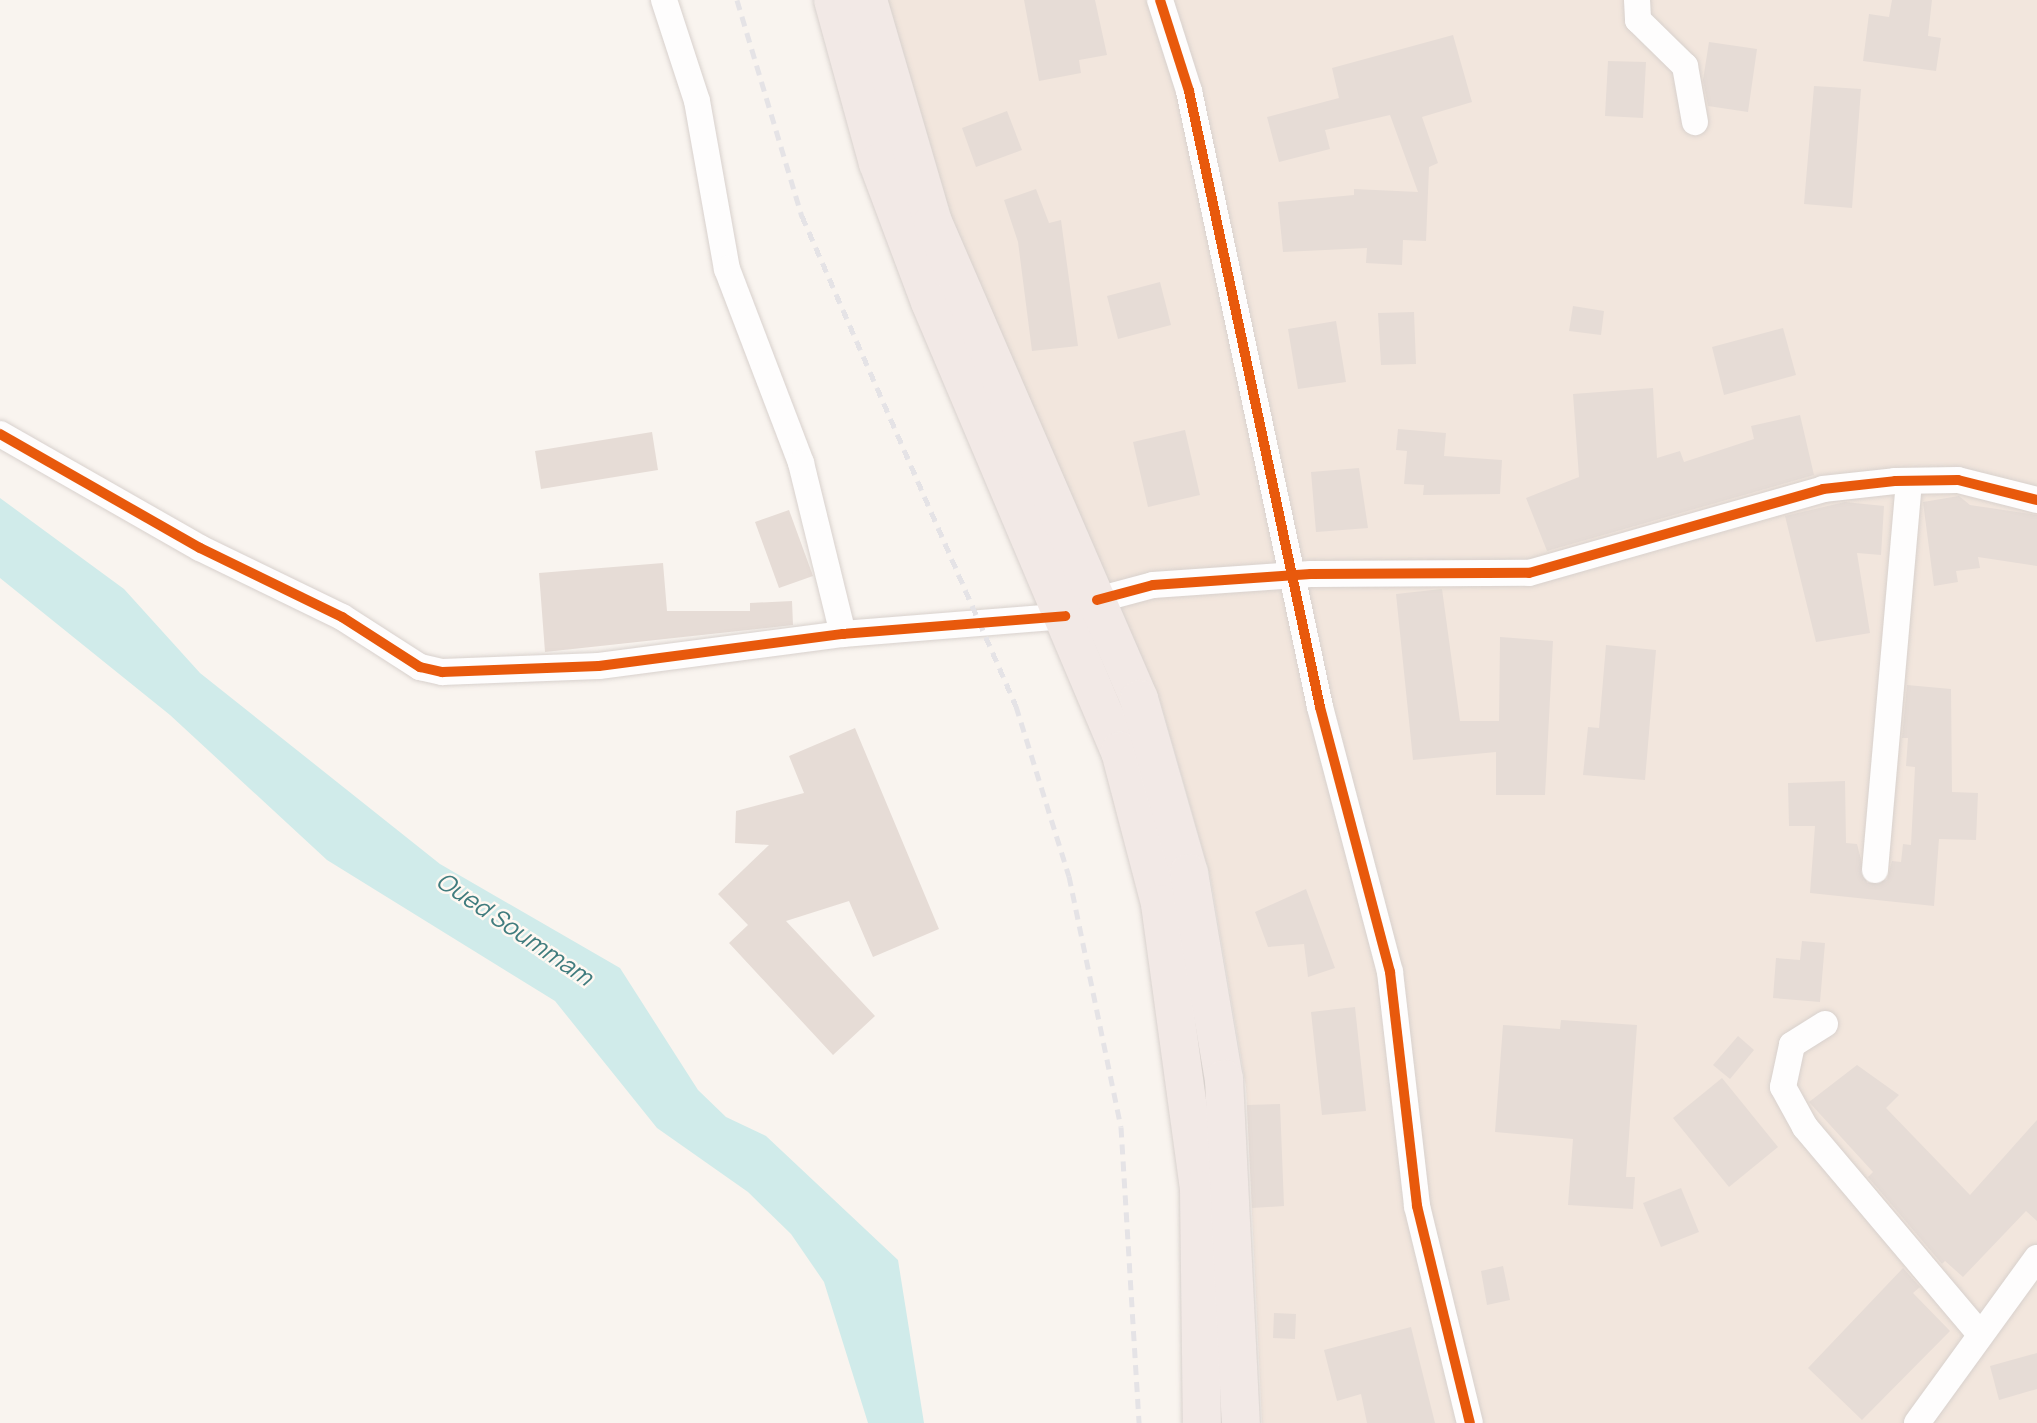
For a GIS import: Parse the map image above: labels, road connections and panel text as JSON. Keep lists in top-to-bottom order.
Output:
{
  "water": ["Oued Soummam"]
}
